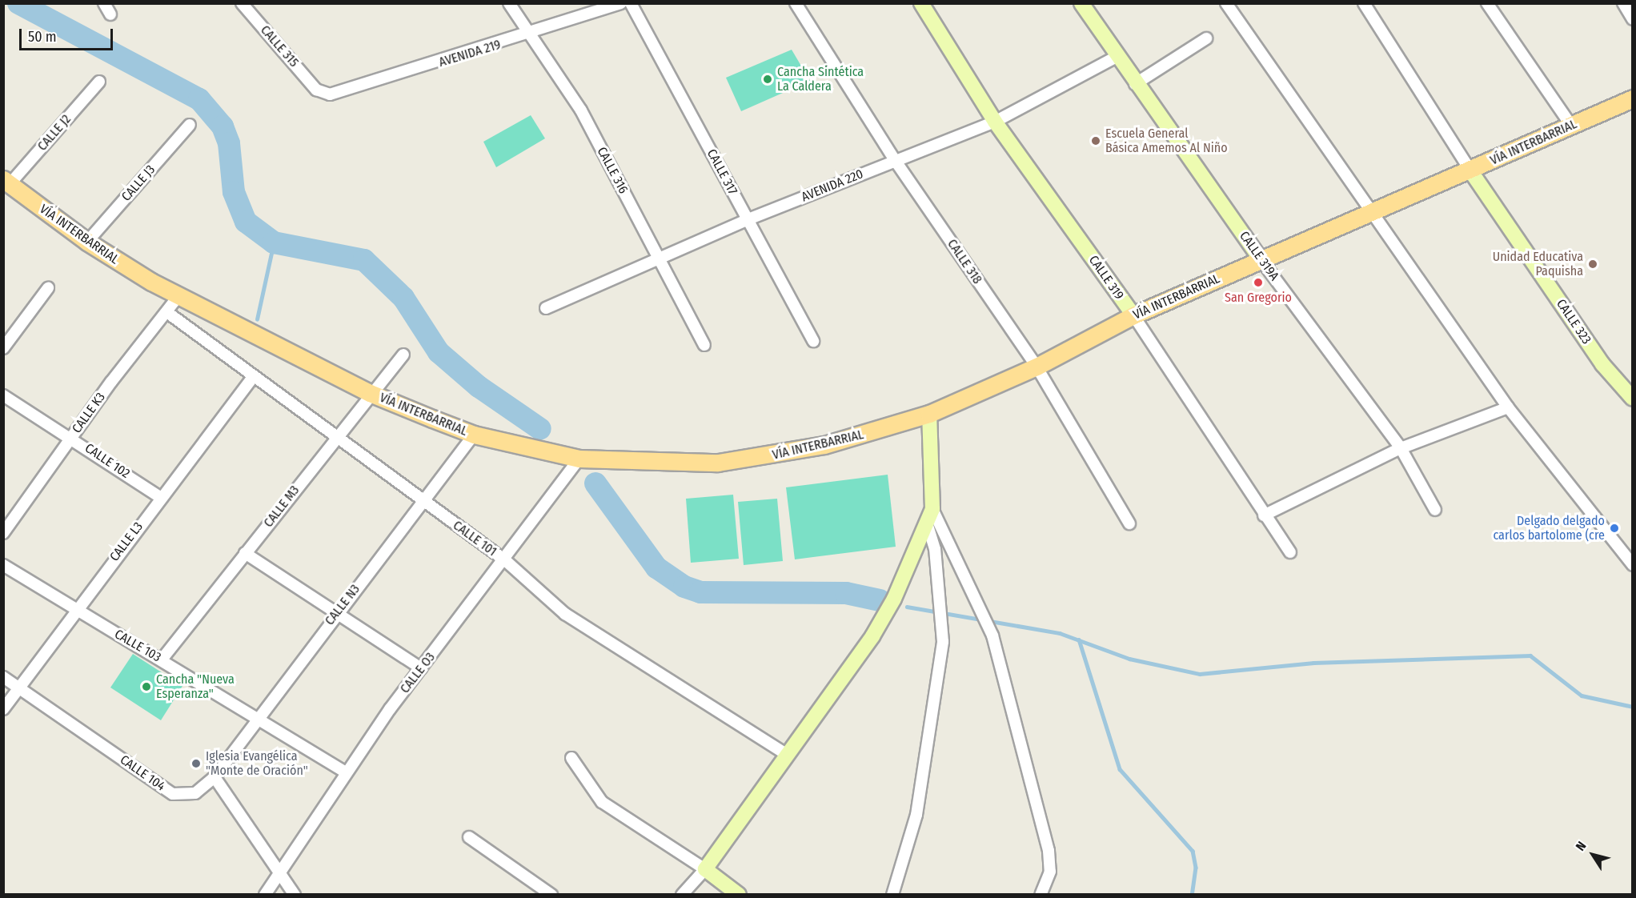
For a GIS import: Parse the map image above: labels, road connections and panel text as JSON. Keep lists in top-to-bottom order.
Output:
{
  "streets": {
    "main road": ["VÍA INTERBARRIAL"],
    "street": [
      "CALLE 315",
      "AVENIDA 219",
      "CALLE J2",
      "CALLE 316",
      "CALLE 317",
      "CALLE J3",
      "AVENIDA 220",
      "CALLE 319A",
      "CALLE 318",
      "CALLE 319",
      "CALLE 323",
      "CALLE K3",
      "CALLE 102",
      "CALLE M3",
      "CALLE 101",
      "CALLE L3",
      "CALLE N3",
      "CALLE 103",
      "CALLE O3",
      "CALLE 104"
    ]
  },
  "crossings": [
    ["CALLE 315", "AVENIDA 219"],
    ["AVENIDA 219", "CALLE 316"],
    ["CALLE J2", "VÍA INTERBARRIAL"],
    ["VÍA INTERBARRIAL", "CALLE J3"],
    ["VÍA INTERBARRIAL", "CALLE 319A"],
    ["VÍA INTERBARRIAL", "CALLE 318"],
    ["VÍA INTERBARRIAL", "CALLE 319"],
    ["VÍA INTERBARRIAL", "CALLE 323"],
    ["VÍA INTERBARRIAL", "CALLE K3"],
    ["VÍA INTERBARRIAL", "CALLE M3"],
    ["VÍA INTERBARRIAL", "CALLE N3"],
    ["VÍA INTERBARRIAL", "CALLE O3"],
    ["CALLE 316", "AVENIDA 220"],
    ["CALLE 317", "AVENIDA 220"],
    ["AVENIDA 220", "CALLE 319A"],
    ["AVENIDA 220", "CALLE 318"],
    ["AVENIDA 220", "CALLE 319"],
    ["CALLE K3", "CALLE 102"],
    ["CALLE K3", "CALLE 101"],
    ["CALLE 102", "CALLE L3"],
    ["CALLE M3", "CALLE 101"],
    ["CALLE M3", "CALLE 103"],
    ["CALLE 101", "CALLE L3"],
    ["CALLE 101", "CALLE N3"],
    ["CALLE 101", "CALLE O3"],
    ["CALLE L3", "CALLE 103"],
    ["CALLE L3", "CALLE 104"],
    ["CALLE N3", "CALLE 103"],
    ["CALLE N3", "CALLE 104"],
    ["CALLE 103", "CALLE O3"]
  ],
  "places": [
    "Cancha Sintética La Caldera",
    "Escuela General Básica Amemos Al Niño",
    "Unidad Educativa Paquisha",
    "San Gregorio",
    "Delgado delgado carlos bartolome (cre",
    "Cancha \"Nueva Esperanza\"",
    "Iglesia Evangélica \"Monte de Oración\""
  ],
  "scale_bar": "50 m",
  "north": "top left"
}
